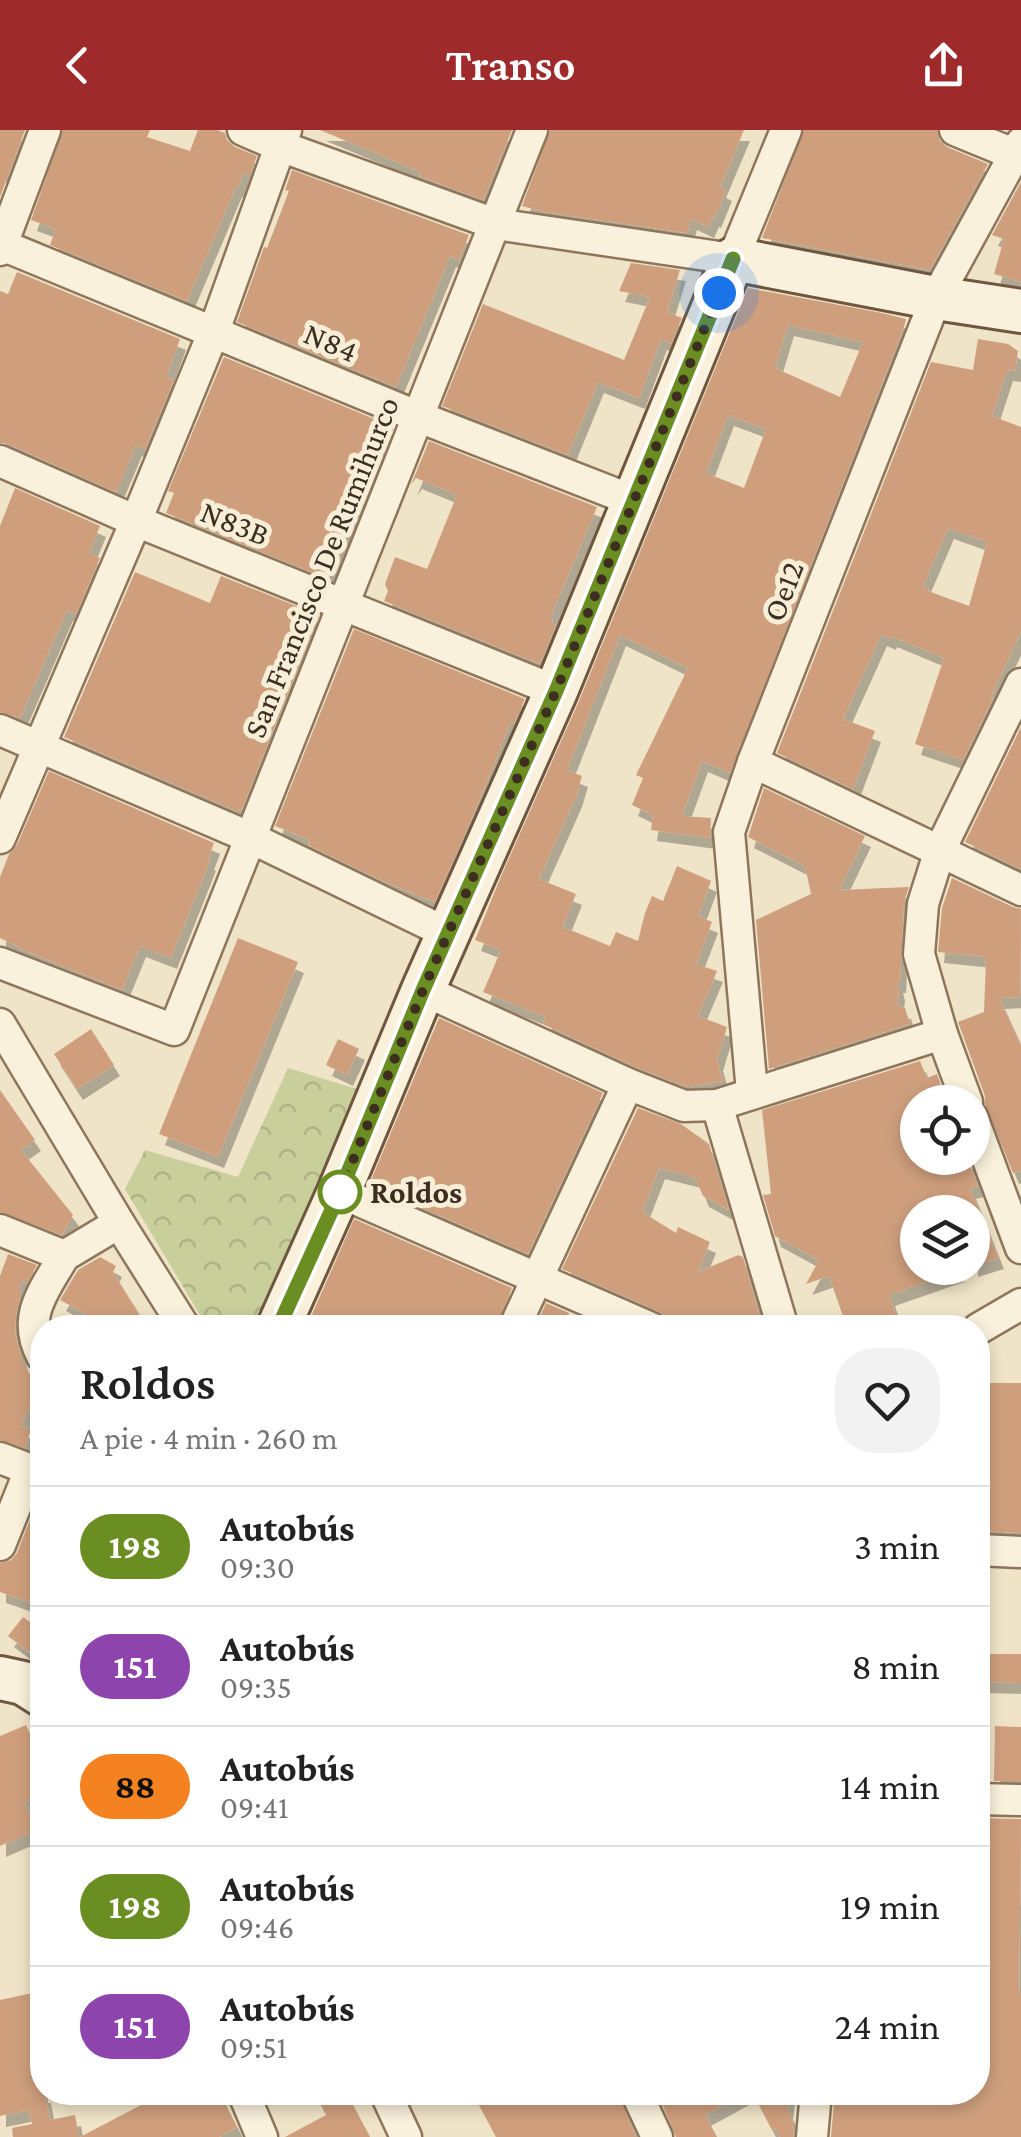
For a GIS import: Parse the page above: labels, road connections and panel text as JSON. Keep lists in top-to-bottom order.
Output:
{
  "streets": {
    "street": [
      "N84",
      "N83B",
      "San Francisco De Rumihurco",
      "Oe12"
    ]
  },
  "crossings": [
    ["N84", "San Francisco De Rumihurco"],
    ["N83B", "San Francisco De Rumihurco"]
  ],
  "places": ["Roldos"],
  "lines": ["bus line 198"],
  "page": {
    "header": "Transo",
    "heading": ["Roldos", "A pie · 4 min · 260 m"],
    "list": [
      {
        "mark": "198",
        "name": "Autobús",
        "note": "09:30",
        "value": "3 min"
      },
      {
        "mark": "151",
        "name": "Autobús",
        "note": "09:35",
        "value": "8 min"
      },
      {
        "mark": "88",
        "name": "Autobús",
        "note": "09:41",
        "value": "14 min"
      },
      {
        "mark": "198",
        "name": "Autobús",
        "note": "09:46",
        "value": "19 min"
      },
      {
        "mark": "151",
        "name": "Autobús",
        "note": "09:51",
        "value": "24 min"
      }
    ]
  }
}
